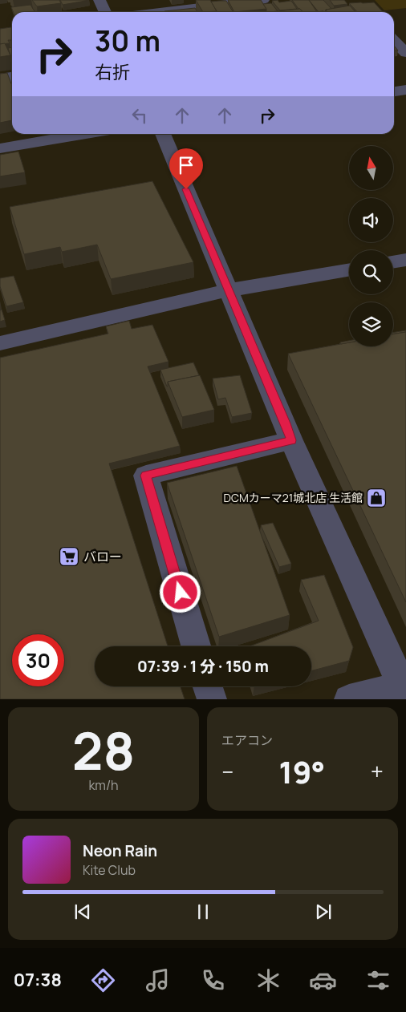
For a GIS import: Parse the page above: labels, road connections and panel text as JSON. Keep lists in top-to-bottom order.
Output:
{
  "places": {
    "shop": ["DCMカーマ21城北店 生活館"],
    "supermarket": ["バロー"]
  },
  "north": "top",
  "page": {
    "turn": ["30 m", "右折"],
    "limit": "30",
    "trip": "07:39 · 1 分 · 150 m",
    "tile": [
      ["28", "km/h"],
      "エアコン"
    ],
    "heat": ["−", "19°", "+"],
    "song": ["Neon Rain", "Kite Club"],
    "tabs": "07:38"
  }
}
